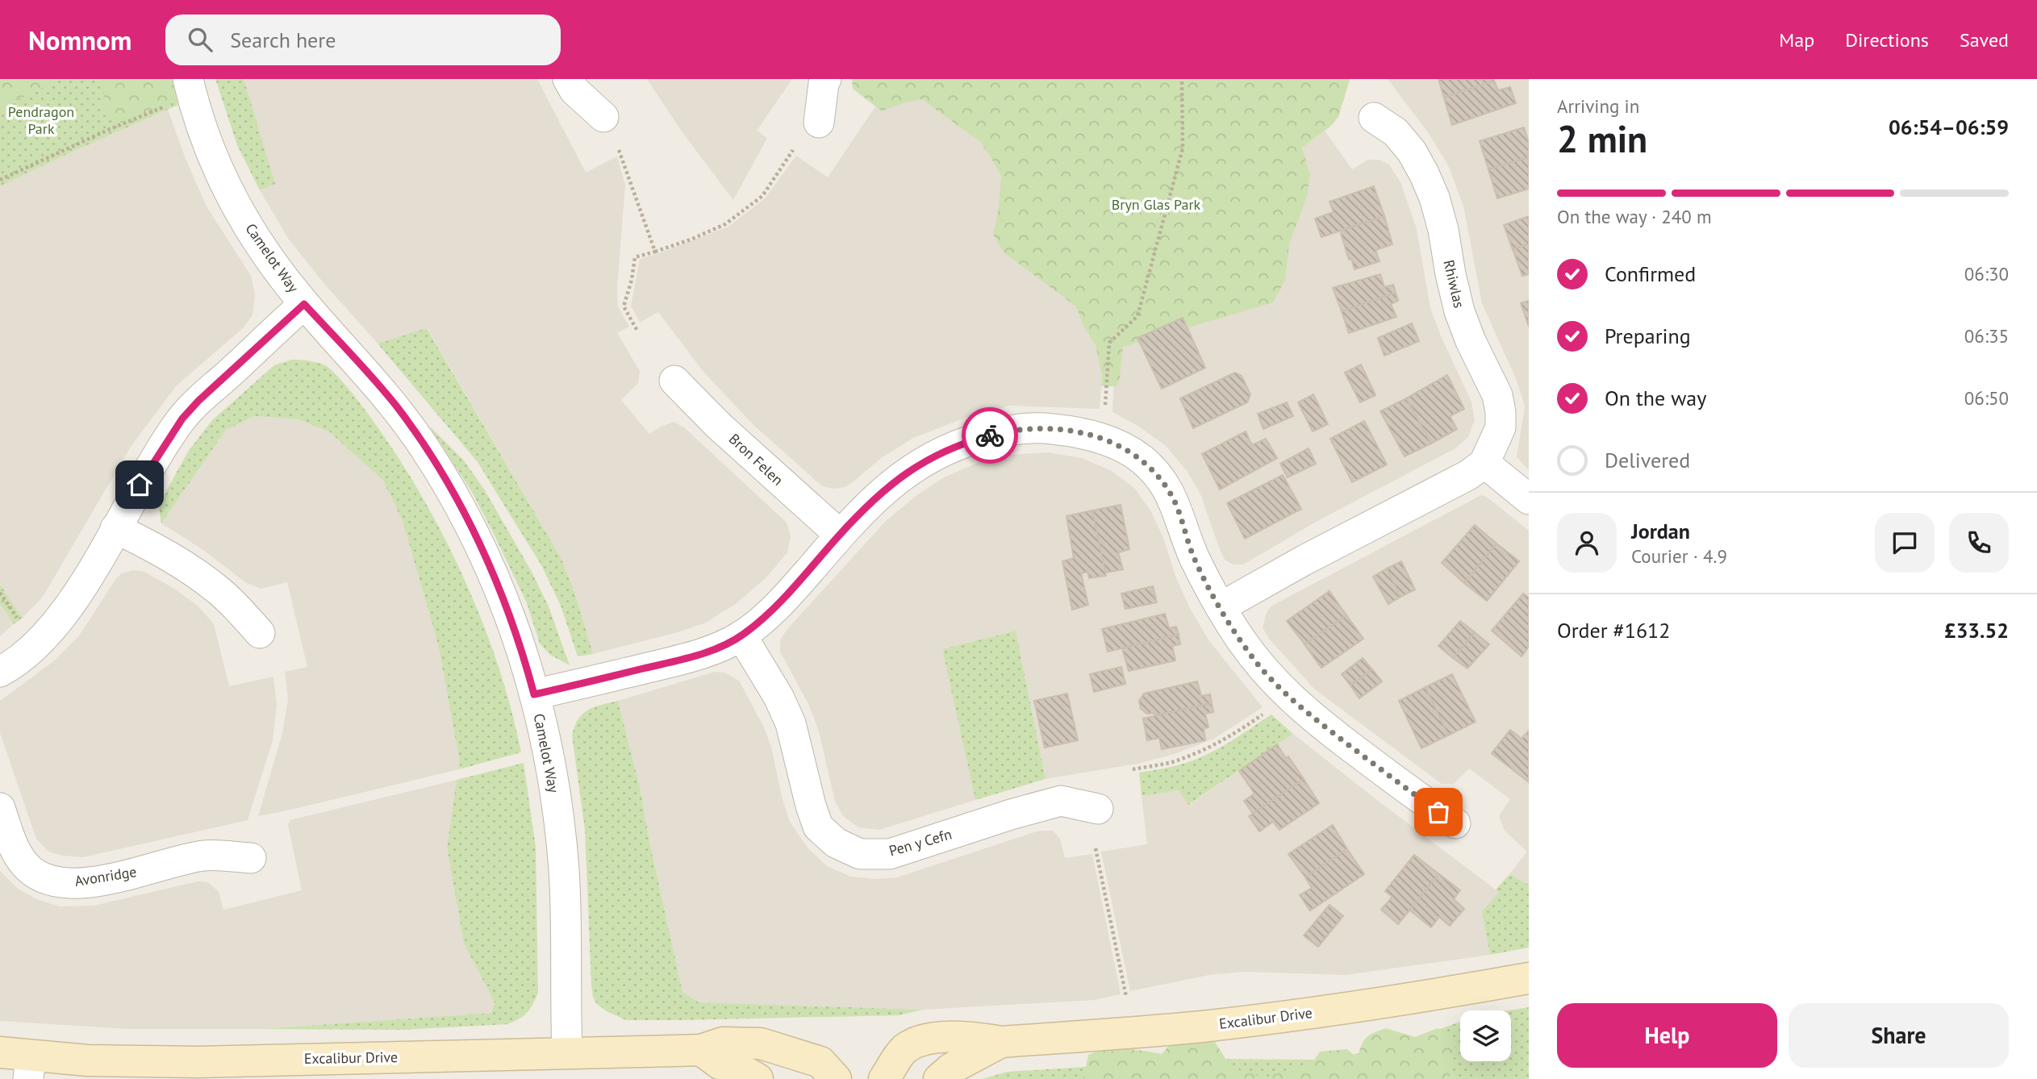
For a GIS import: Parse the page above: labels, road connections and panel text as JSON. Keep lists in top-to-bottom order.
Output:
{
  "streets": {
    "street": [
      "Camelot Way",
      "Rhiwlas",
      "Bron Felen",
      "Pen y Cefn",
      "Avonridge",
      "Excalibur Drive"
    ]
  },
  "crossings": [
    ["Camelot Way", "Excalibur Drive"]
  ],
  "parks": ["Pendragon Park", "Bryn Glas Park"],
  "page": {
    "header": "Nomnom",
    "search": "Search here",
    "nav": ["Map", "Directions", "Saved"],
    "heading": ["2 min", "Arriving in", "06:54–06:59"],
    "panel": [
      "Jordan",
      "Courier · 4.9",
      "Order #1612",
      "£33.52"
    ],
    "bar": "On the way · 240 m",
    "list": [
      ["Confirmed", "06:30"],
      ["Preparing", "06:35"],
      ["On the way", "06:50"],
      "Delivered"
    ],
    "buttons": ["Help", "Share"]
  }
}
